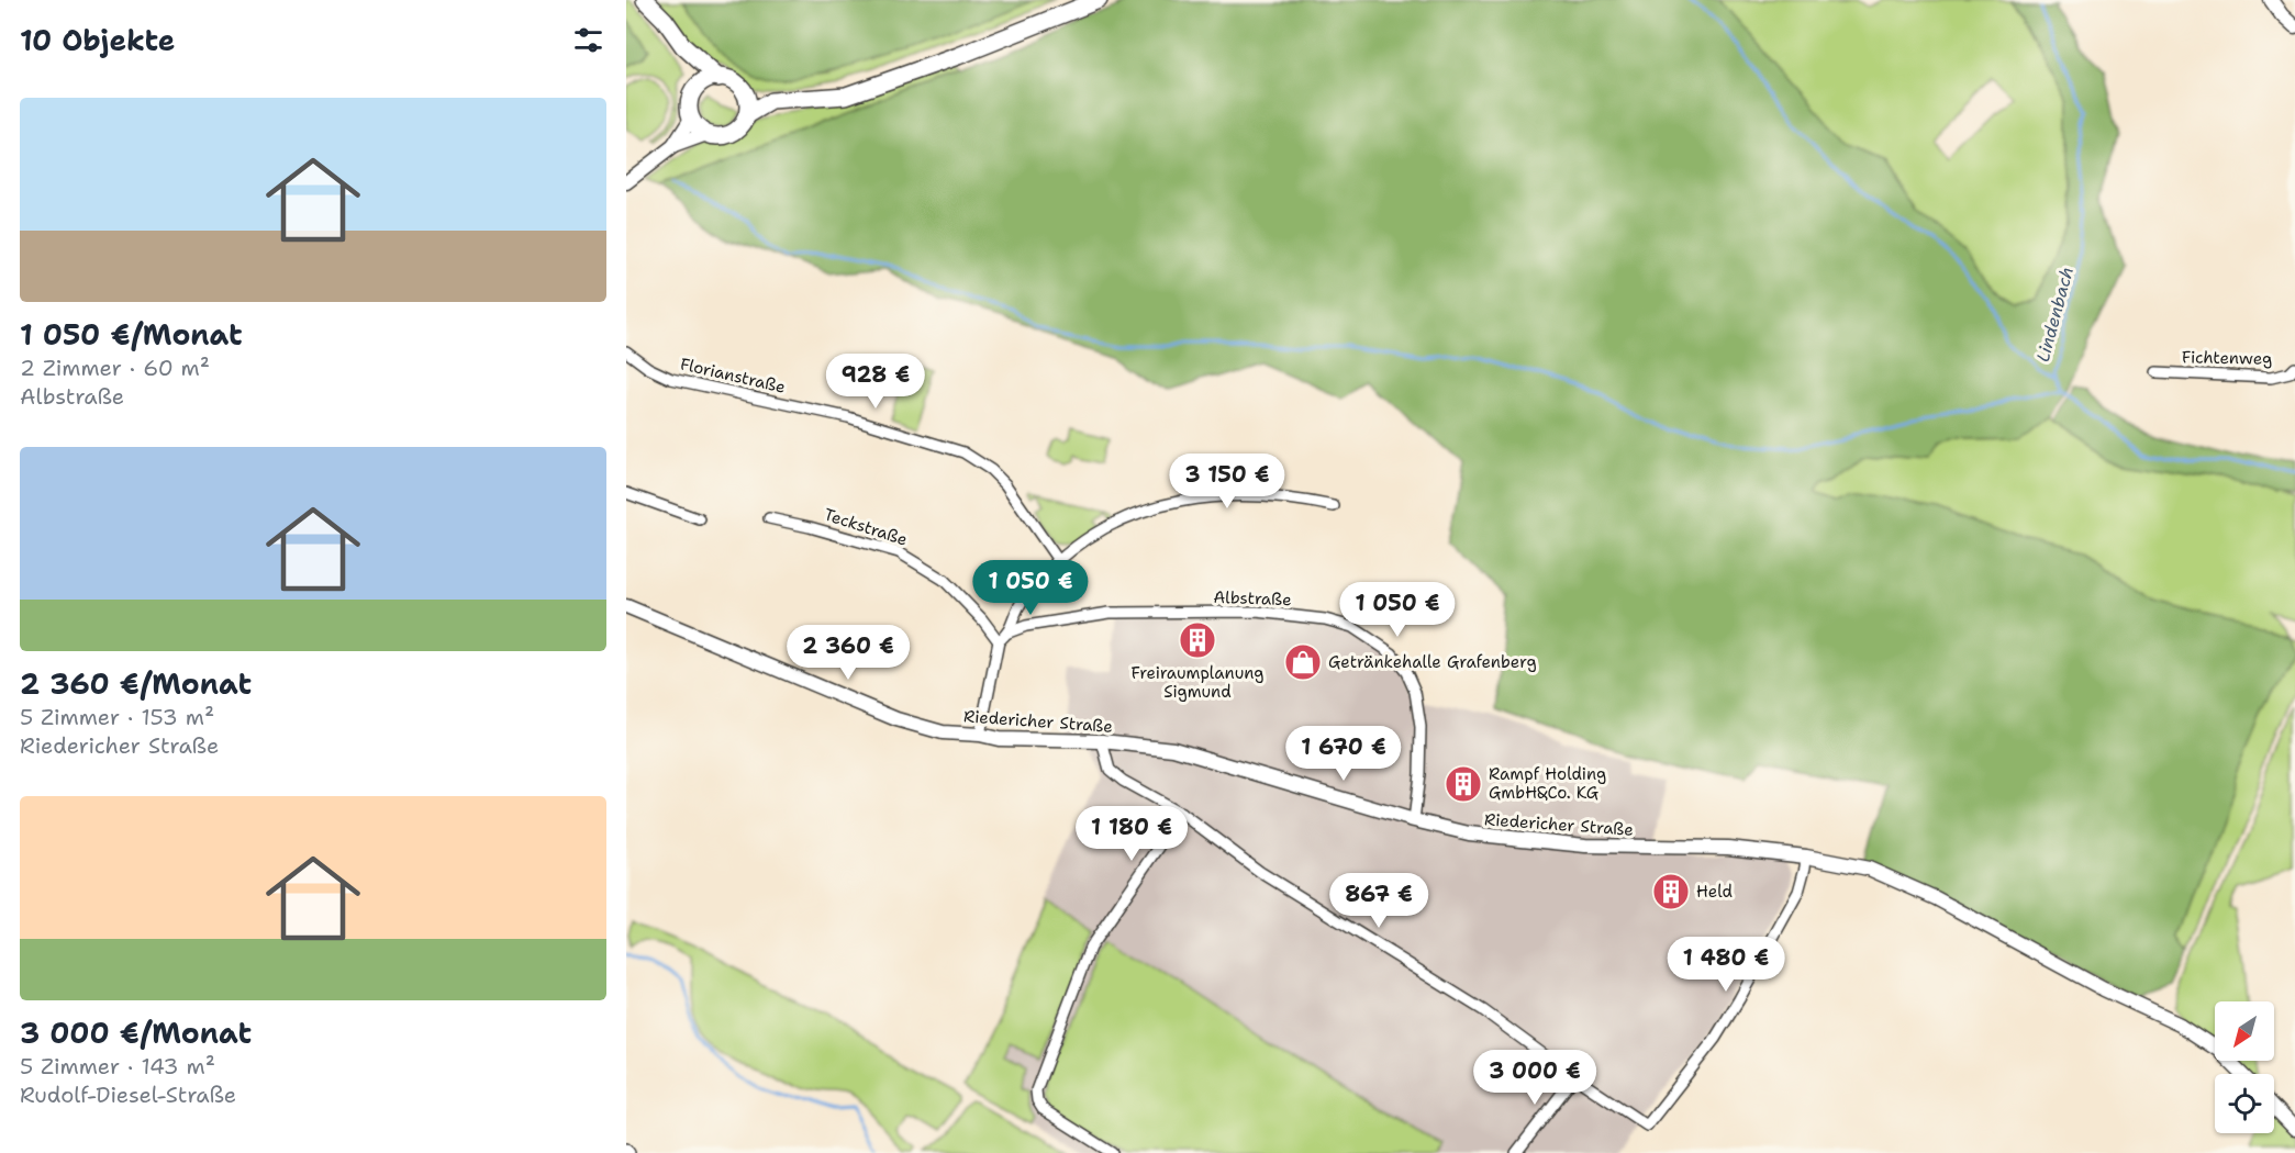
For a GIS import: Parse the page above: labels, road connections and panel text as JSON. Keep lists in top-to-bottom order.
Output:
{
  "streets": {
    "street": [
      "Fichtenweg",
      "Florianstraße",
      "Teckstraße",
      "Albstraße",
      "Riedericher Straße"
    ]
  },
  "crossings": [
    ["Albstraße", "Riedericher Straße"]
  ],
  "water": ["Lindenbach"],
  "places": {
    "building": ["Freiraumplanung Sigmund", "Rampf Holding GmbH&Co. KG", "Held"],
    "shop": ["Getränkehalle Grafenberg"]
  },
  "north": "bottom left",
  "page": {
    "heading": "10 Objekte",
    "list": [
      {
        "name": "1 050 €/Monat",
        "note": "2 Zimmer · 60 m² · Albstraße"
      },
      {
        "name": "2 360 €/Monat",
        "note": "5 Zimmer · 153 m² · Riedericher Straße"
      },
      {
        "name": "3 000 €/Monat",
        "note": "5 Zimmer · 143 m² · Rudolf-Diesel-Straße"
      }
    ],
    "price": [
      "928 €",
      "3 150 €",
      "1 050 €",
      "1 050 €",
      "2 360 €",
      "1 670 €",
      "1 180 €",
      "867 €",
      "1 480 €",
      "3 000 €"
    ]
  }
}
